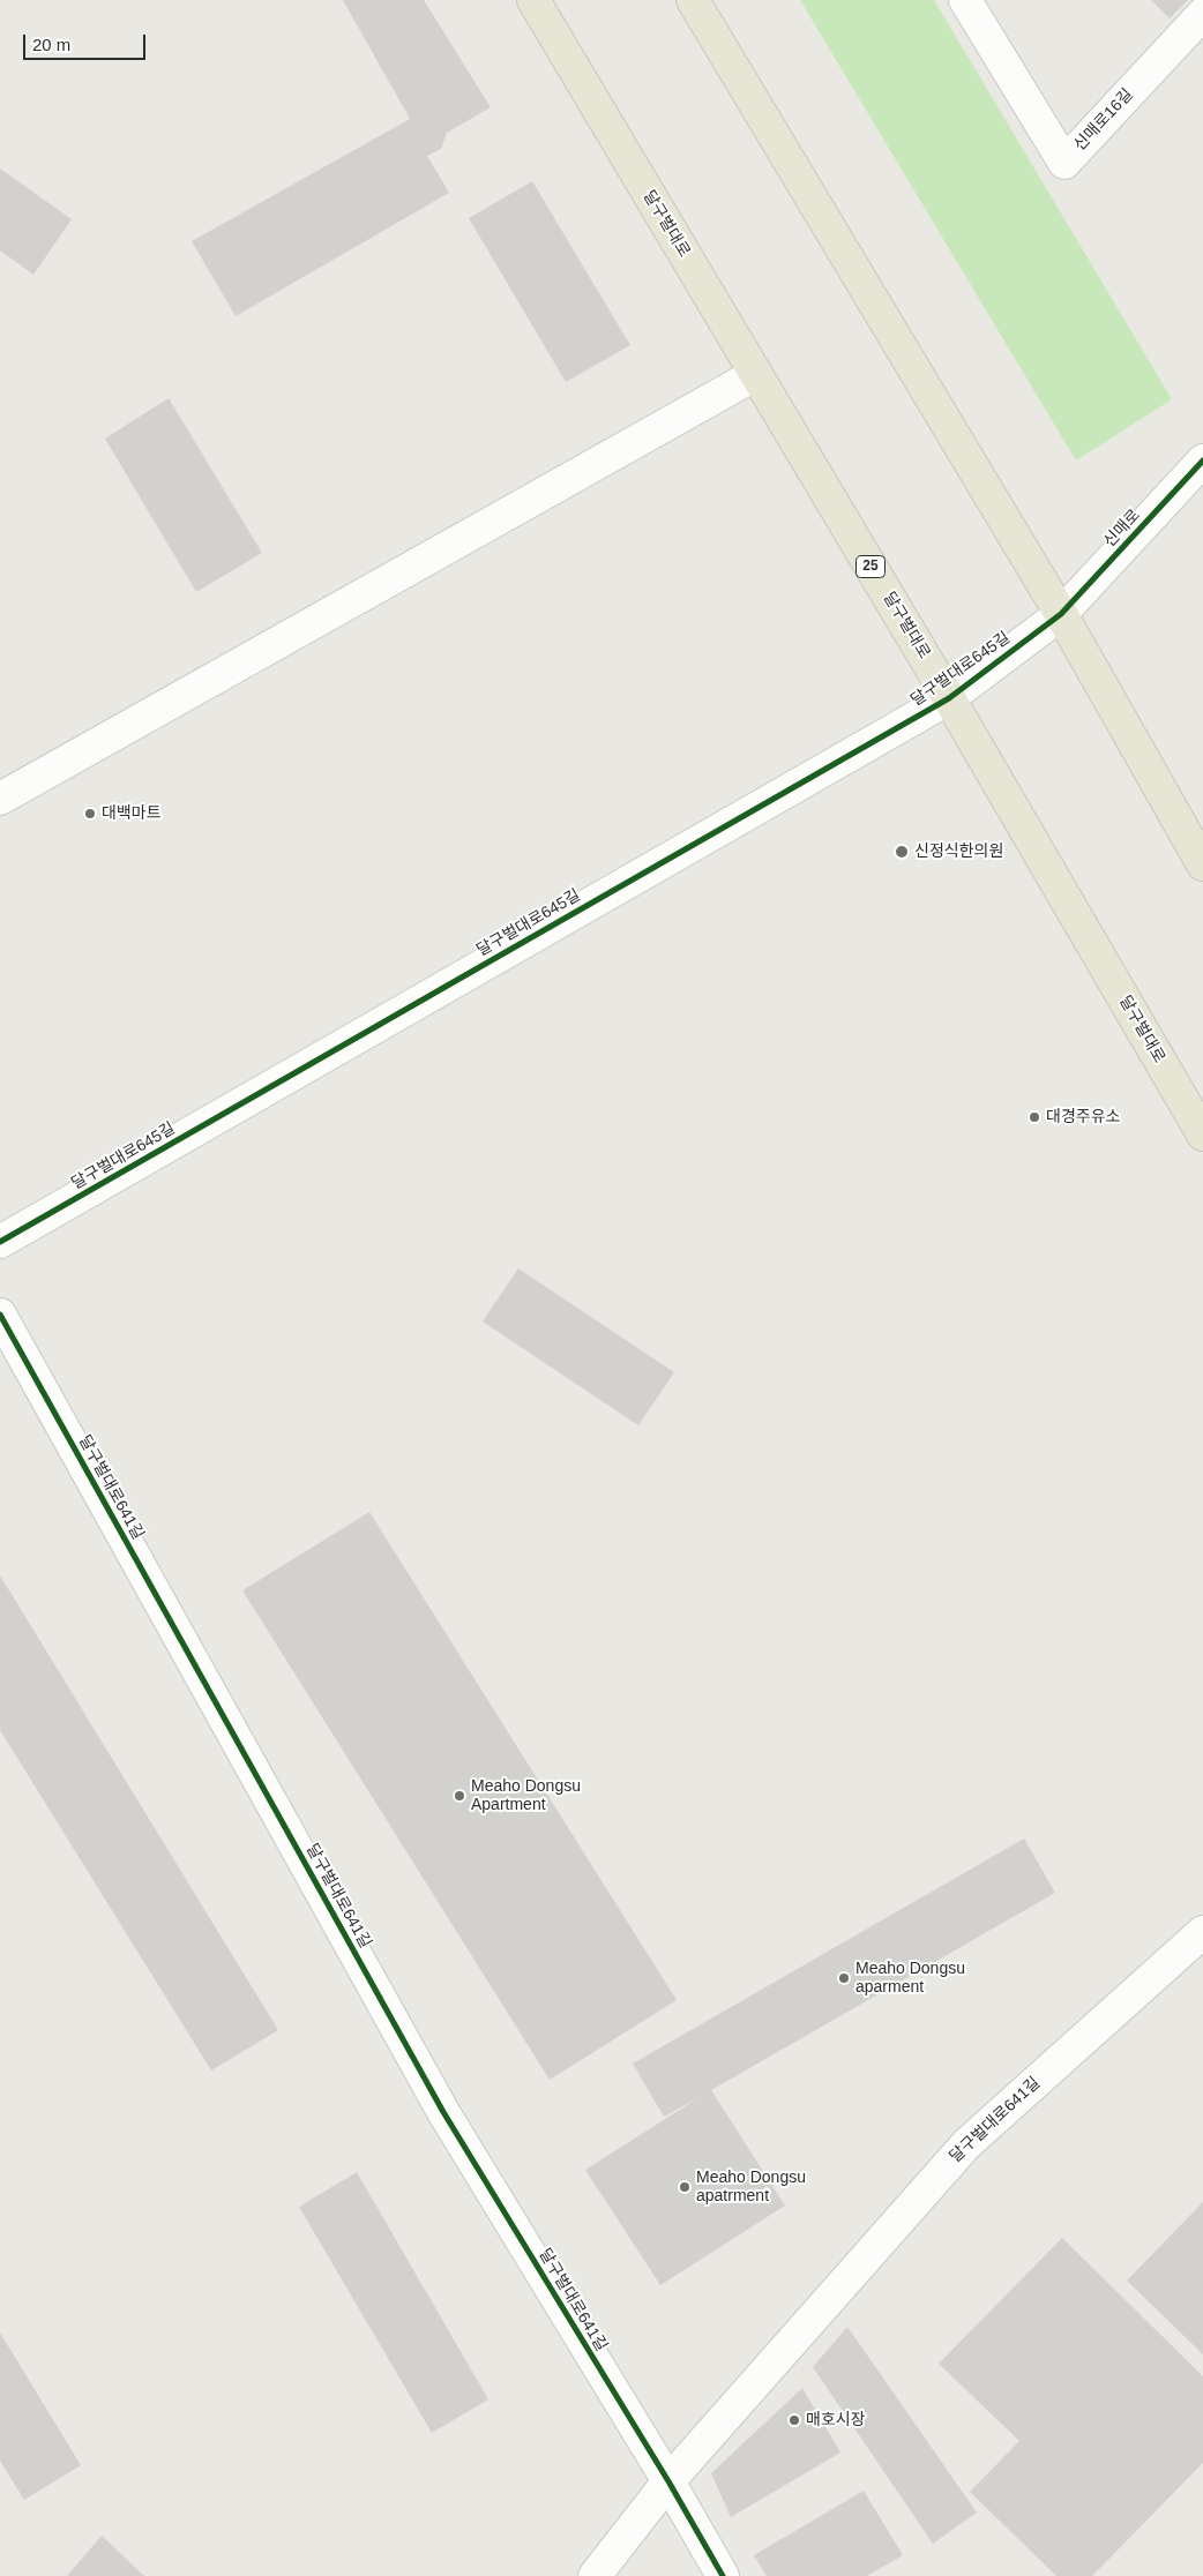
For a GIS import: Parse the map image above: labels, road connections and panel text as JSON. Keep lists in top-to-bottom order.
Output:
{
  "streets": {
    "main road": ["달구벌대로", "25"],
    "street": [
      "신매로16길",
      "신매로",
      "달구벌대로645길",
      "달구벌대로641길"
    ]
  },
  "crossings": [
    ["달구벌대로", "달구벌대로645길"],
    ["신매로", "달구벌대로645길"]
  ],
  "places": [
    "대백마트",
    "신정식한의원",
    "대경주유소",
    "Meaho Dongsu Apartment",
    "Meaho Dongsu aparment",
    "Meaho Dongsu apatrment",
    "매호시장"
  ],
  "scale_bar": "20 m"
}
